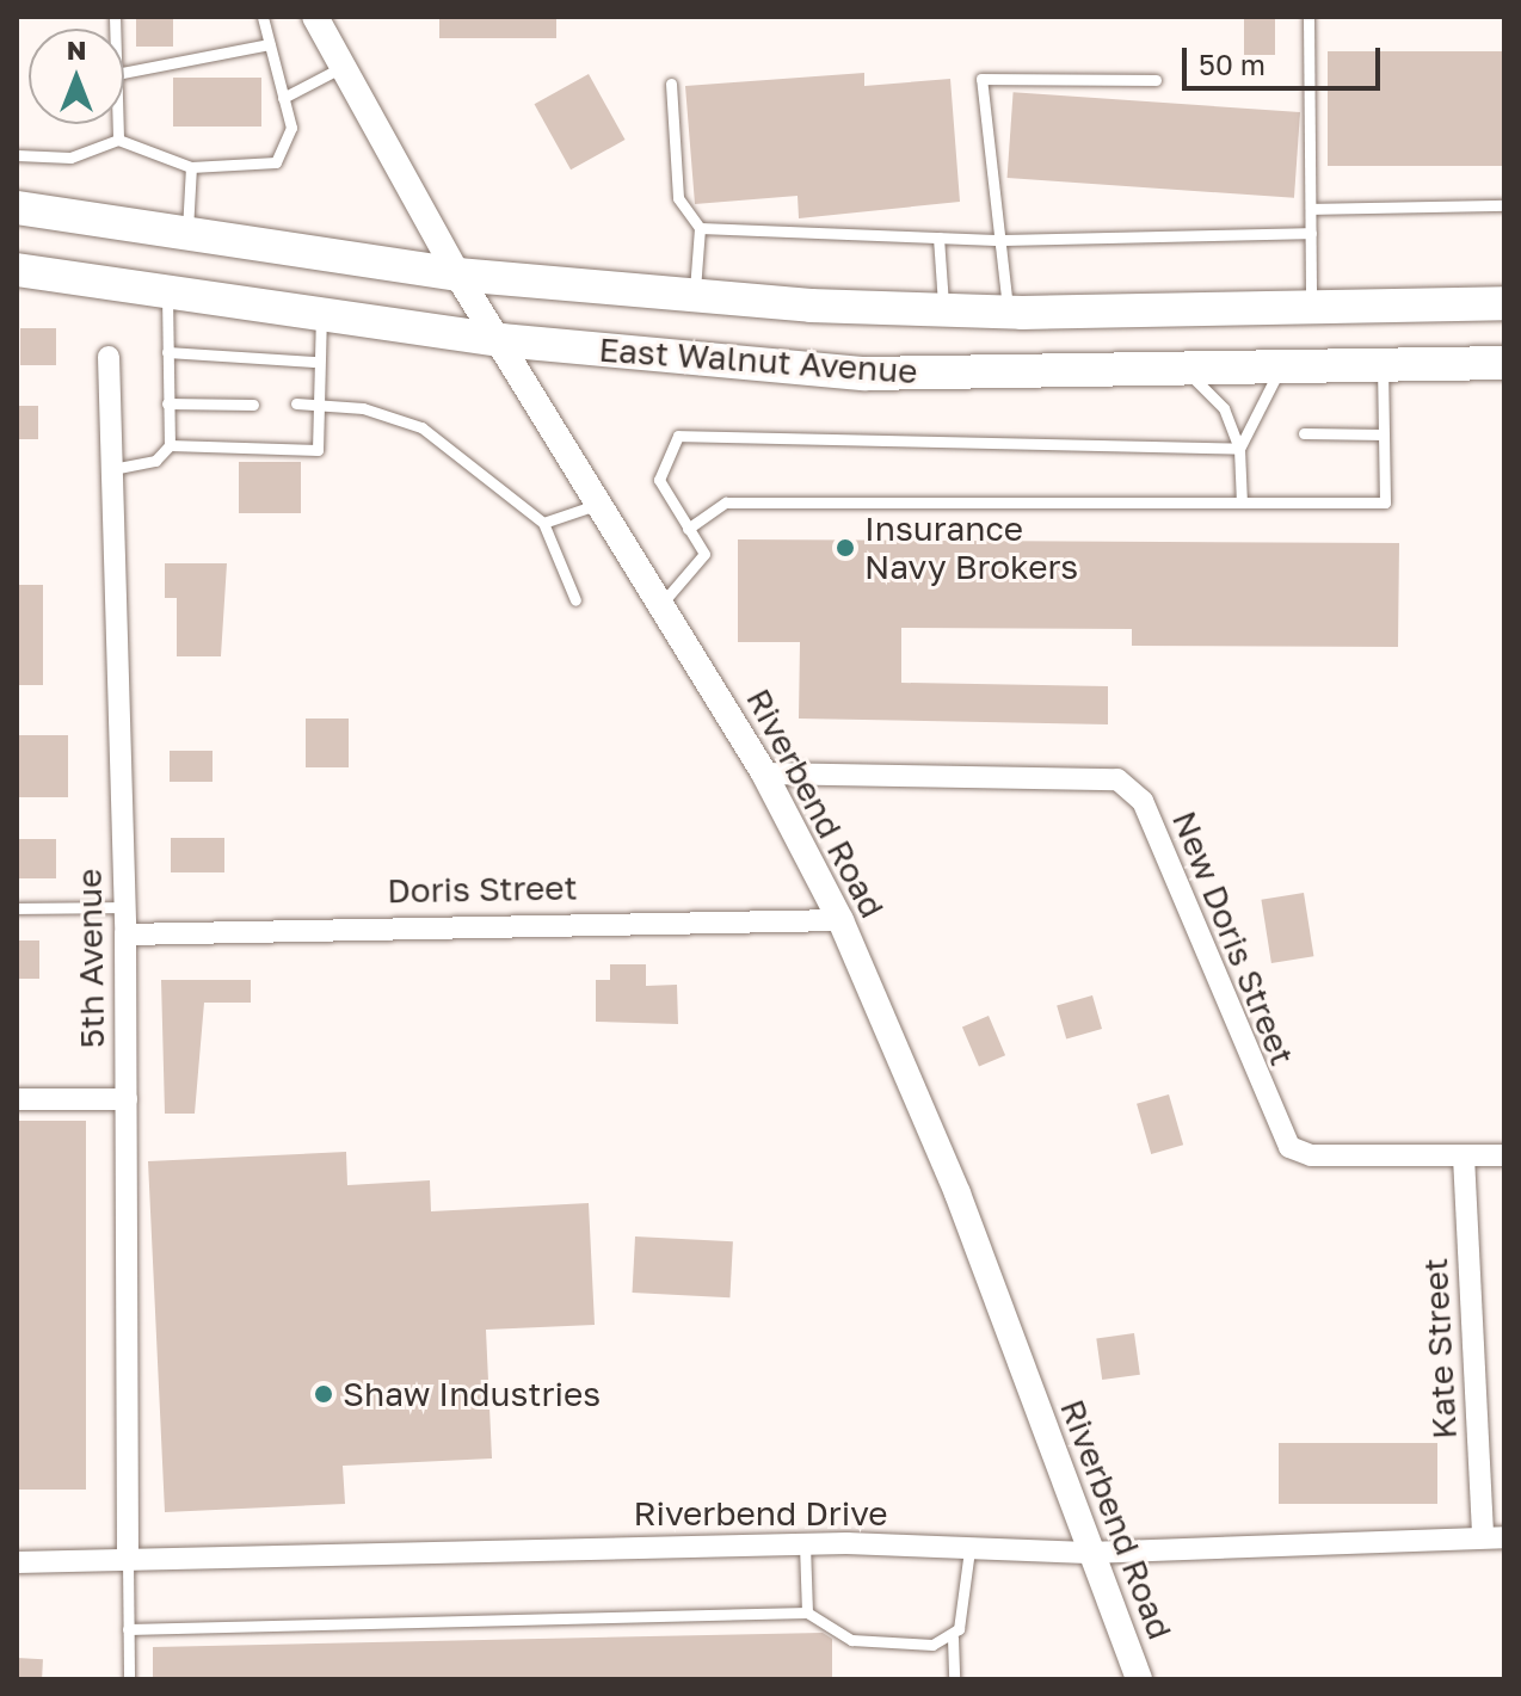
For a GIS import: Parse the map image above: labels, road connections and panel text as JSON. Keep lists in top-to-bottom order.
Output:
{
  "streets": {
    "main road": ["East Walnut Avenue"],
    "street": [
      "Riverbend Road",
      "Doris Street",
      "New Doris Street",
      "5th Avenue",
      "Kate Street",
      "Riverbend Drive"
    ]
  },
  "crossings": [
    ["East Walnut Avenue", "Riverbend Road"],
    ["Riverbend Road", "Doris Street"],
    ["Riverbend Road", "New Doris Street"],
    ["Riverbend Road", "Riverbend Drive"],
    ["Doris Street", "5th Avenue"],
    ["New Doris Street", "Kate Street"],
    ["5th Avenue", "Riverbend Drive"],
    ["Kate Street", "Riverbend Drive"]
  ],
  "places": ["Insurance Navy Brokers", "Shaw Industries"],
  "scale_bar": "50 m",
  "north": "top"
}
